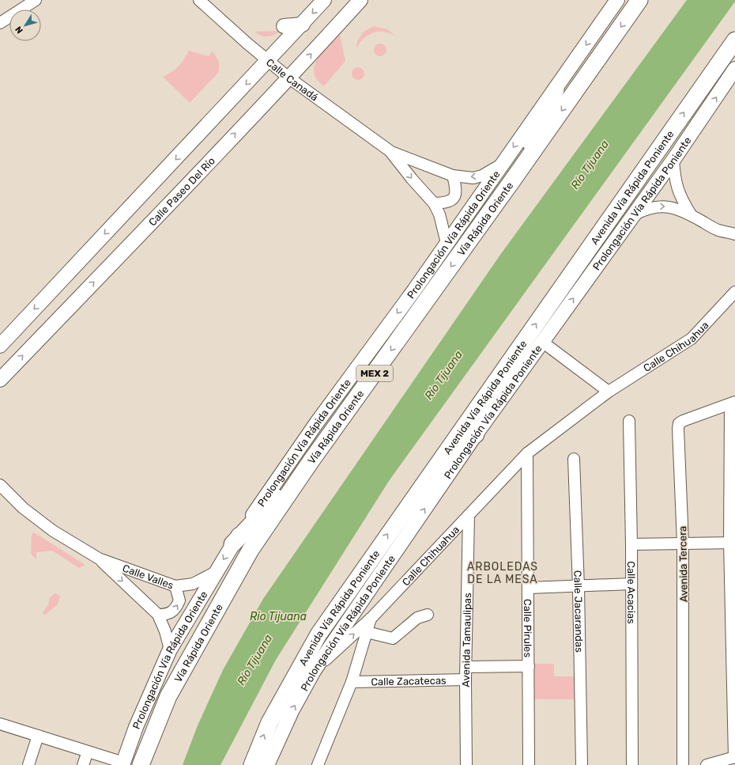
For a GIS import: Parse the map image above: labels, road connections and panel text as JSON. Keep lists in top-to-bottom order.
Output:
{
  "streets": {
    "highway": ["Avenida Vía Rápida Poniente", "Vía Rápida Oriente", "MEX 2"],
    "main road": ["Calle Paseo Del Río", "Prolongación Vía Rápida Poniente", "Prolongación Vía Rápida Oriente"],
    "street": [
      "Calle Canadá",
      "Calle Chihuahua",
      "Avenida Tercera",
      "Calle Valles",
      "Calle Acacias",
      "Calle Jacarandas",
      "Calle Pirules",
      "Avenida Tamaulipas",
      "Calle Zacatecas"
    ]
  },
  "crossings": [
    ["Calle Canadá", "Calle Paseo Del Río"],
    ["Calle Canadá", "Prolongación Vía Rápida Oriente"],
    ["Prolongación Vía Rápida Oriente", "Calle Valles"],
    ["Calle Chihuahua", "Calle Pirules"],
    ["Calle Chihuahua", "Avenida Tamaulipas"],
    ["Calle Chihuahua", "Calle Zacatecas"],
    ["Avenida Tamaulipas", "Calle Zacatecas"]
  ],
  "one_way": ["Prolongación Vía Rápida Poniente", "Prolongación Vía Rápida Oriente"],
  "districts": ["ARBOLEDAS DE LA MESA"],
  "water": ["Río Tijuana", "Rio Tijuana"],
  "north": "bottom left"
}
